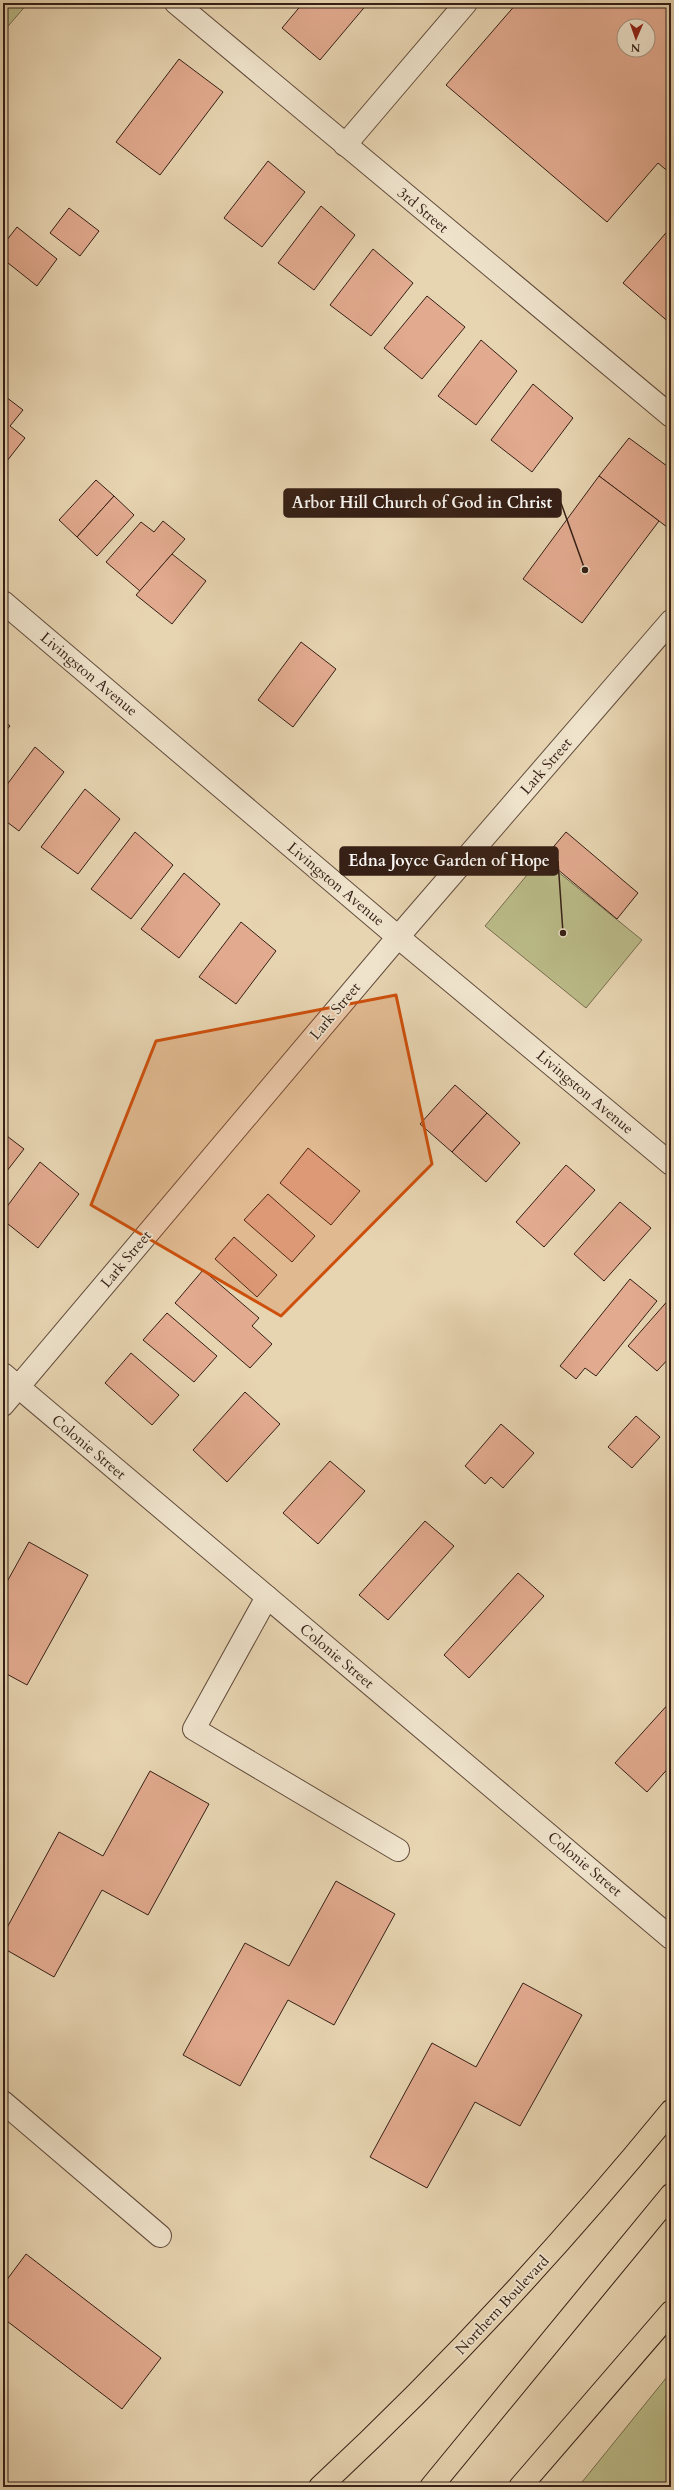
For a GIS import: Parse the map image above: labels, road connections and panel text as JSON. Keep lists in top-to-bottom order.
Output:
{
  "streets": {
    "main road": ["Northern Boulevard"],
    "street": [
      "3rd Street",
      "Livingston Avenue",
      "Lark Street",
      "Colonie Street"
    ]
  },
  "crossings": [
    ["Livingston Avenue", "Lark Street"],
    ["Lark Street", "Colonie Street"]
  ],
  "places": ["Arbor Hill Church of God in Christ", "Edna Joyce Garden of Hope"],
  "north": "bottom"
}
